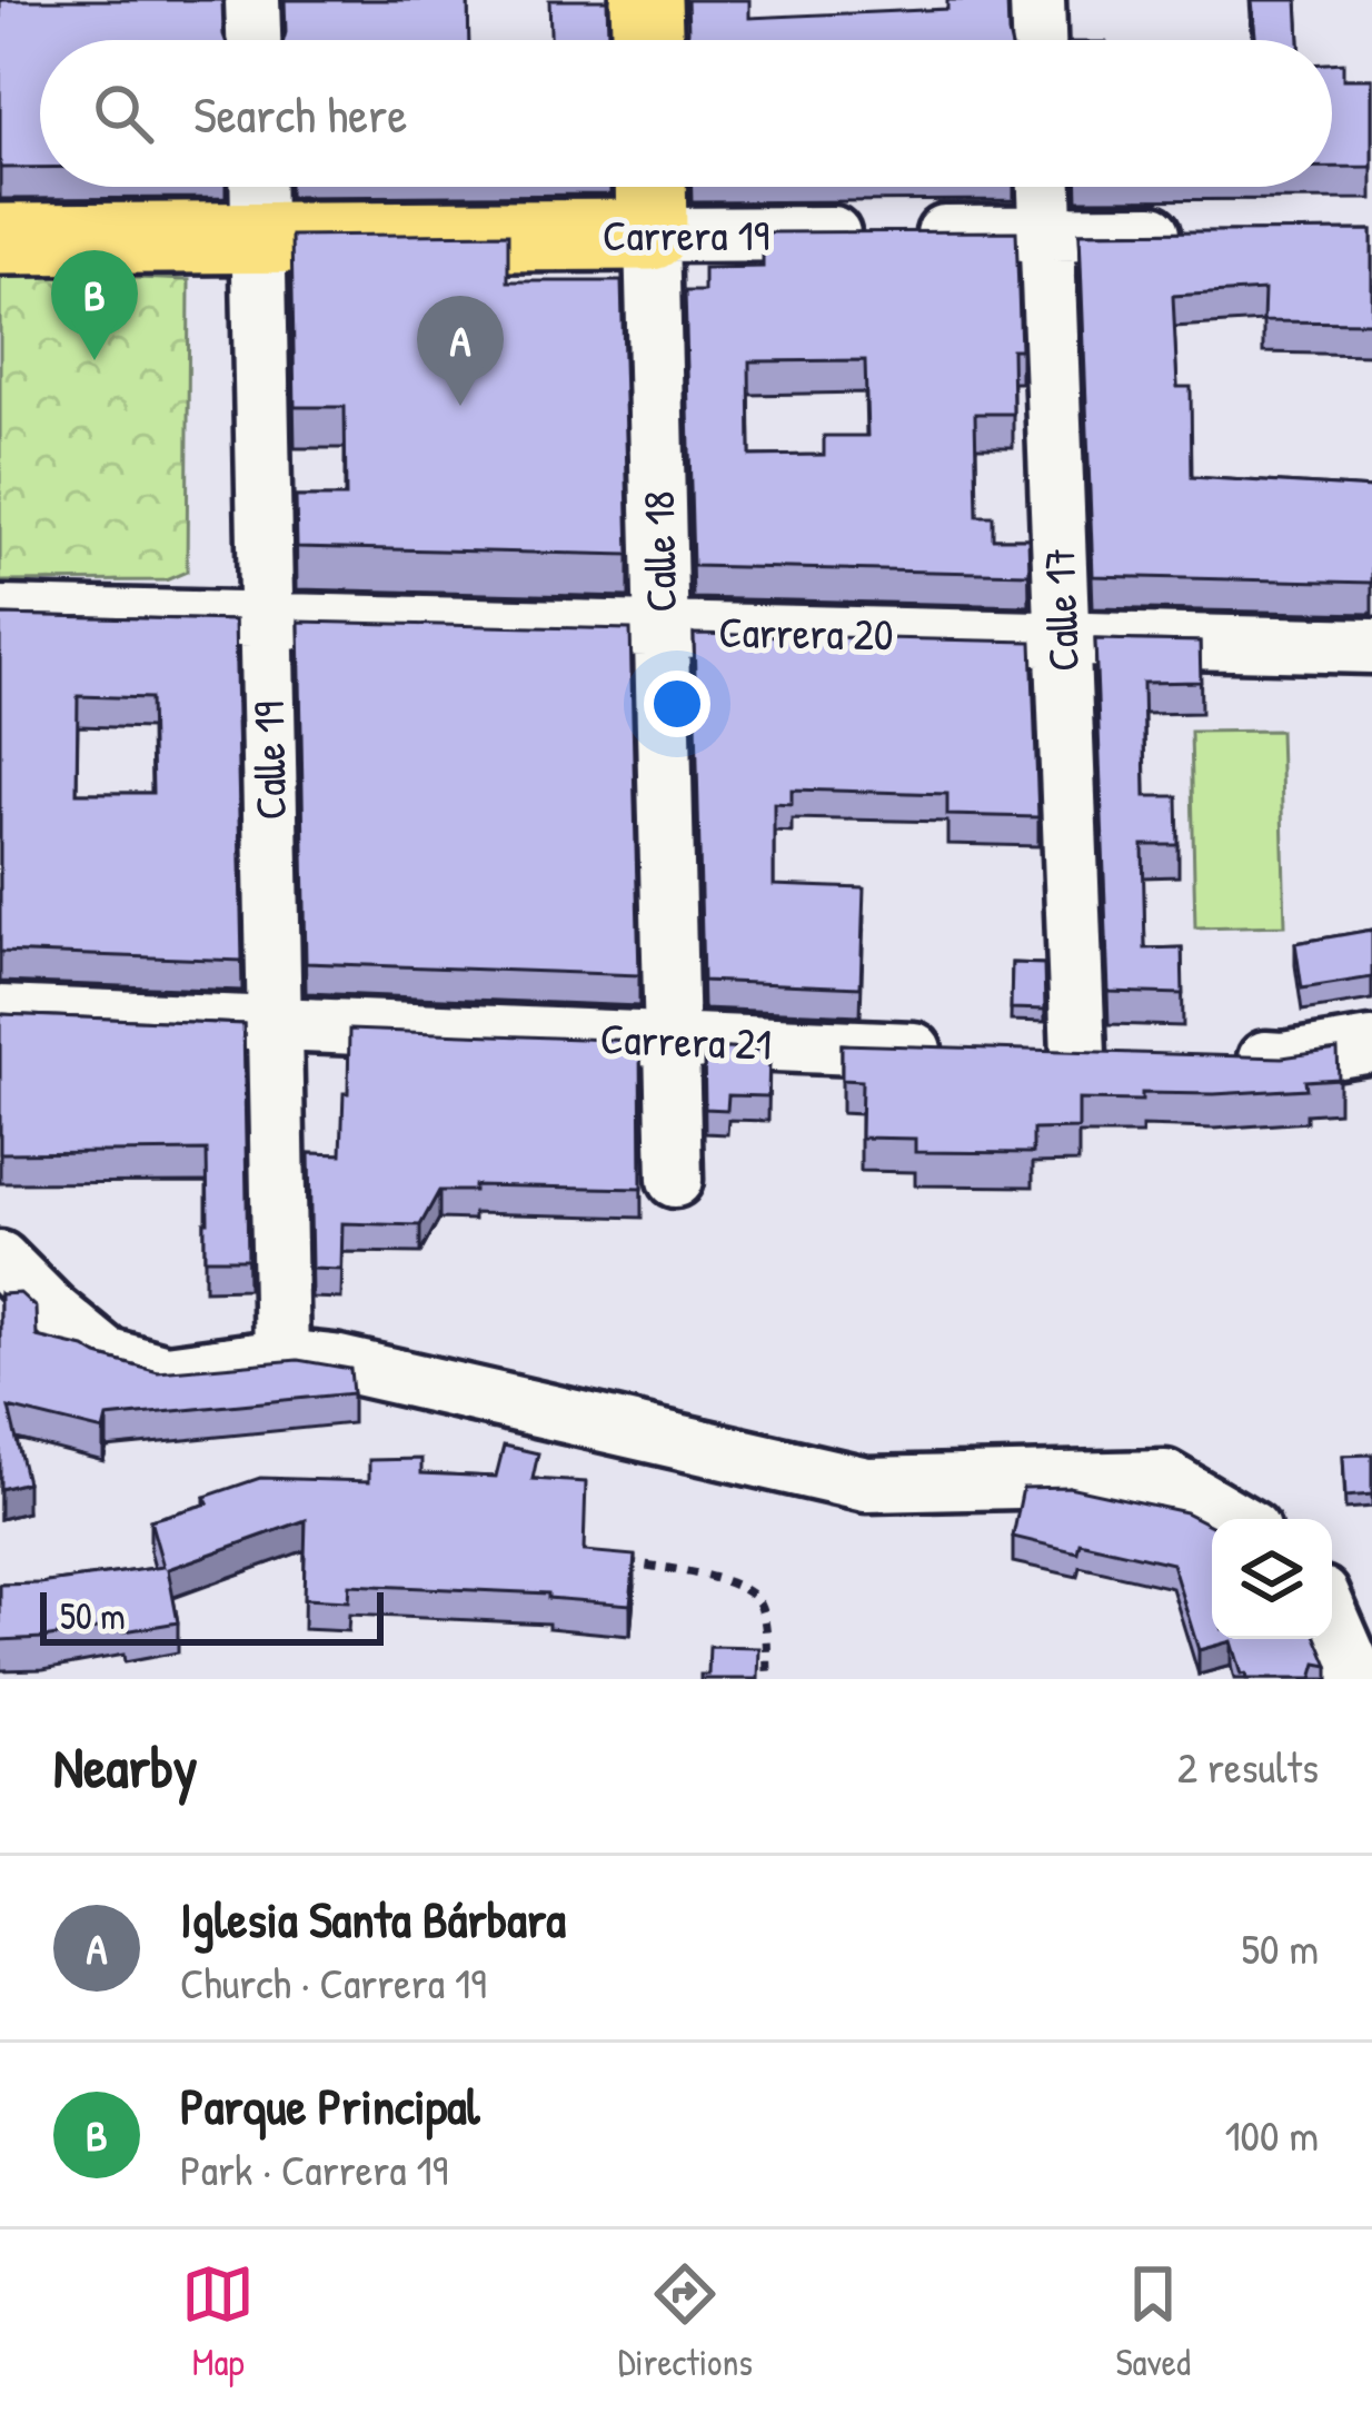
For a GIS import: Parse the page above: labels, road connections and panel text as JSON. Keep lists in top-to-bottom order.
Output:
{
  "streets": {
    "main road": ["Carrera 19", "Calle 18"],
    "street": [
      "Calle 17",
      "Carrera 20",
      "Calle 19",
      "Carrera 21"
    ]
  },
  "crossings": [
    ["Carrera 19", "Calle 18"],
    ["Carrera 19", "Calle 17"],
    ["Carrera 19", "Calle 19"],
    ["Calle 18", "Carrera 20"],
    ["Calle 18", "Carrera 21"],
    ["Calle 17", "Carrera 20"],
    ["Carrera 20", "Calle 19"],
    ["Calle 19", "Carrera 21"]
  ],
  "scale_bar": "50 m",
  "page": {
    "search": "Search here",
    "pins": ["B", "A"],
    "scale": "50 m",
    "heading": ["Nearby", "2 results"],
    "list": [
      {
        "mark": "A",
        "name": "Iglesia Santa Bárbara",
        "note": "Church · Carrera 19",
        "value": "50 m"
      },
      {
        "mark": "B",
        "name": "Parque Principal",
        "note": "Park · Carrera 19",
        "value": "100 m"
      }
    ],
    "nav": ["Map", "Directions", "Saved"]
  }
}
